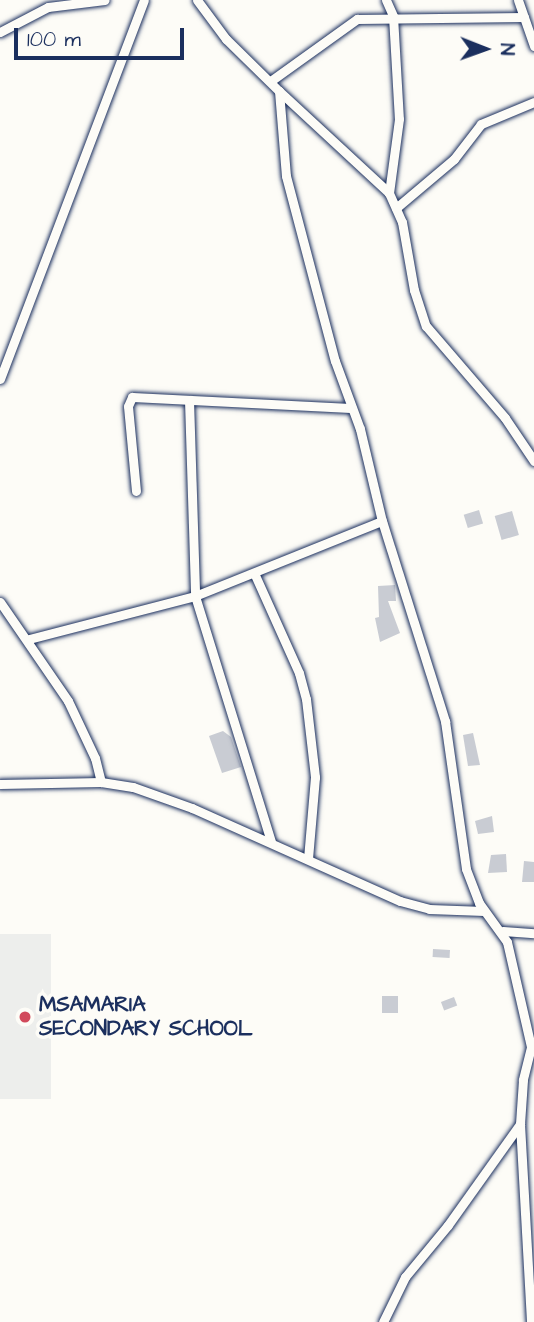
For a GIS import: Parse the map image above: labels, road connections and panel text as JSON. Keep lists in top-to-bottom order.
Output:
{
  "places": ["MSAMARIA SECONDARY SCHOOL"],
  "scale_bar": "100 m",
  "north": "right"
}
